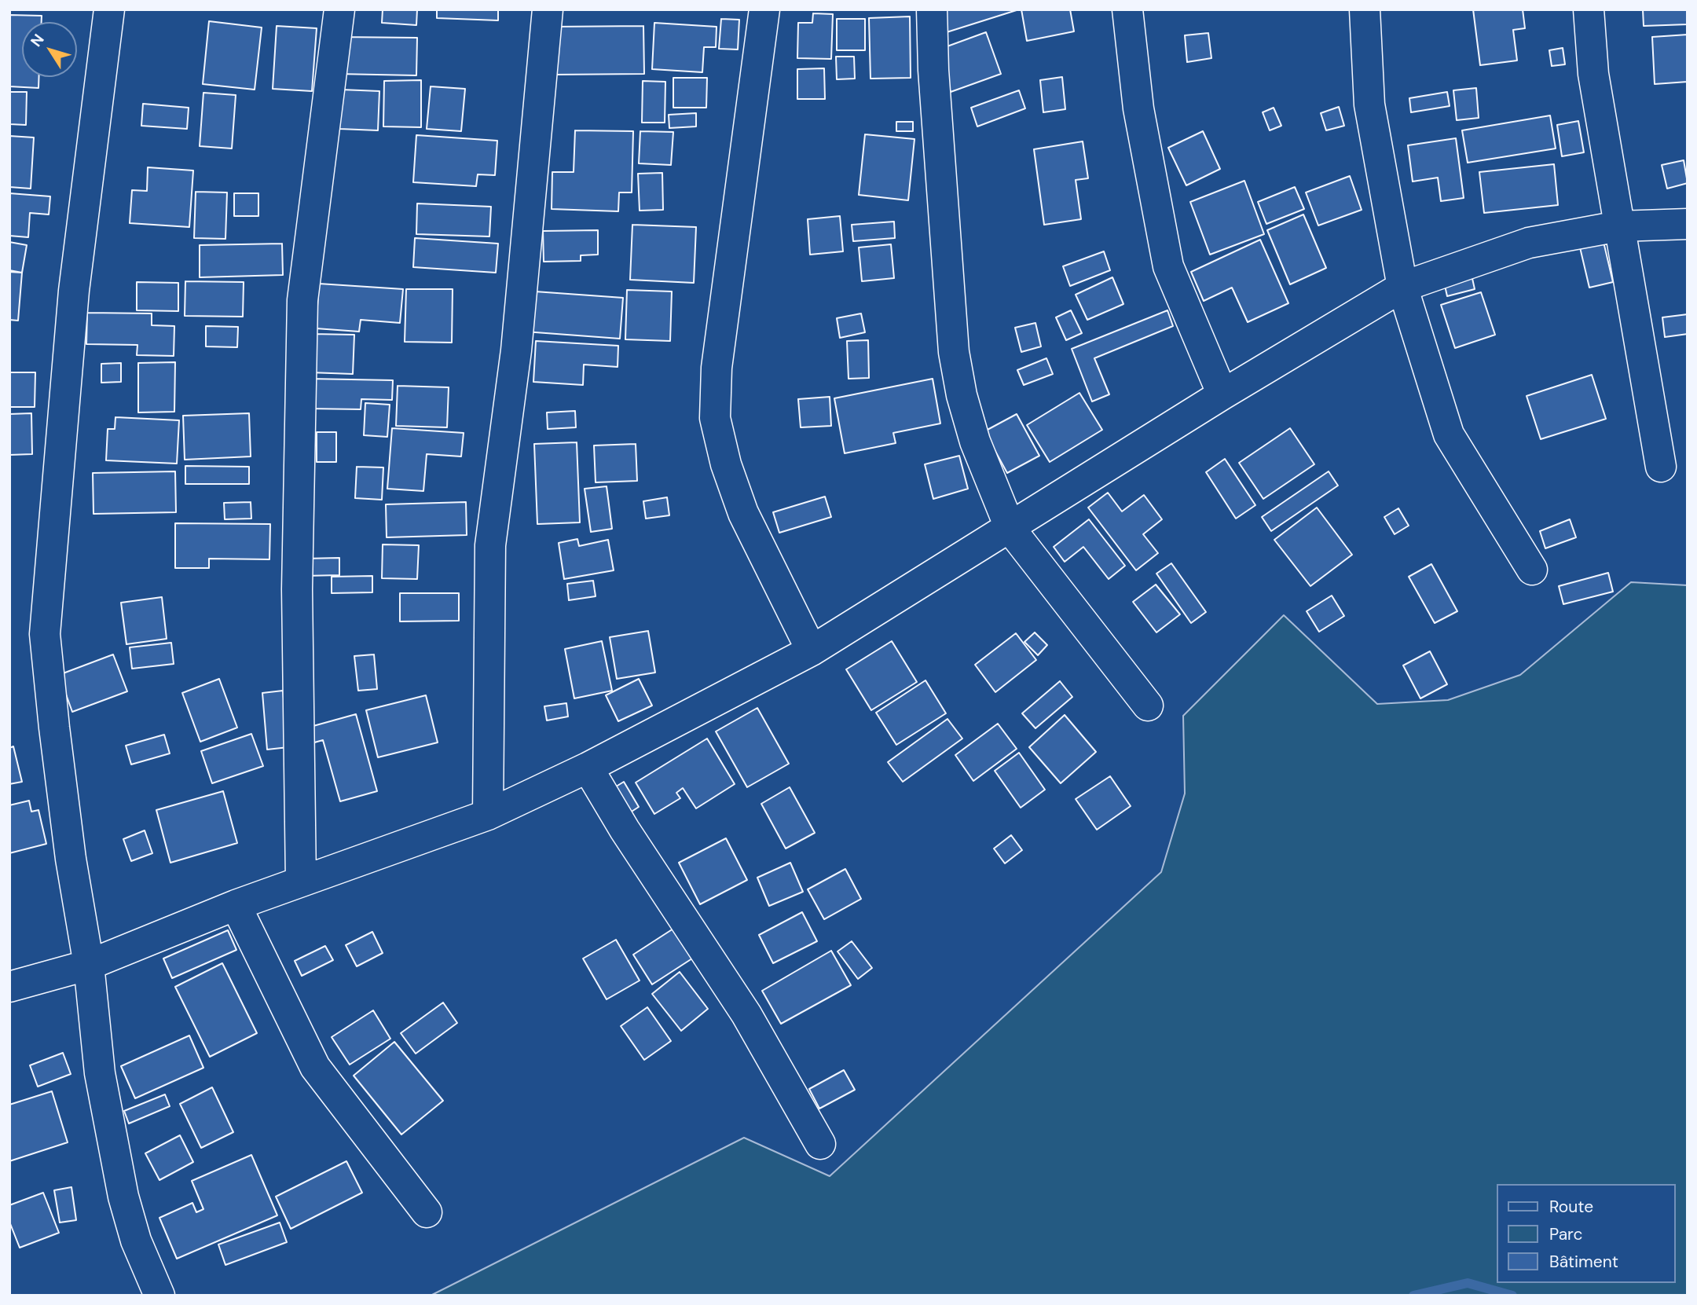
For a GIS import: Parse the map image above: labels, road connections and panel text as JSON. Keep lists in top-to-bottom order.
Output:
{
  "legend": ["Route", "Parc", "Bâtiment"],
  "north": "top left"
}
